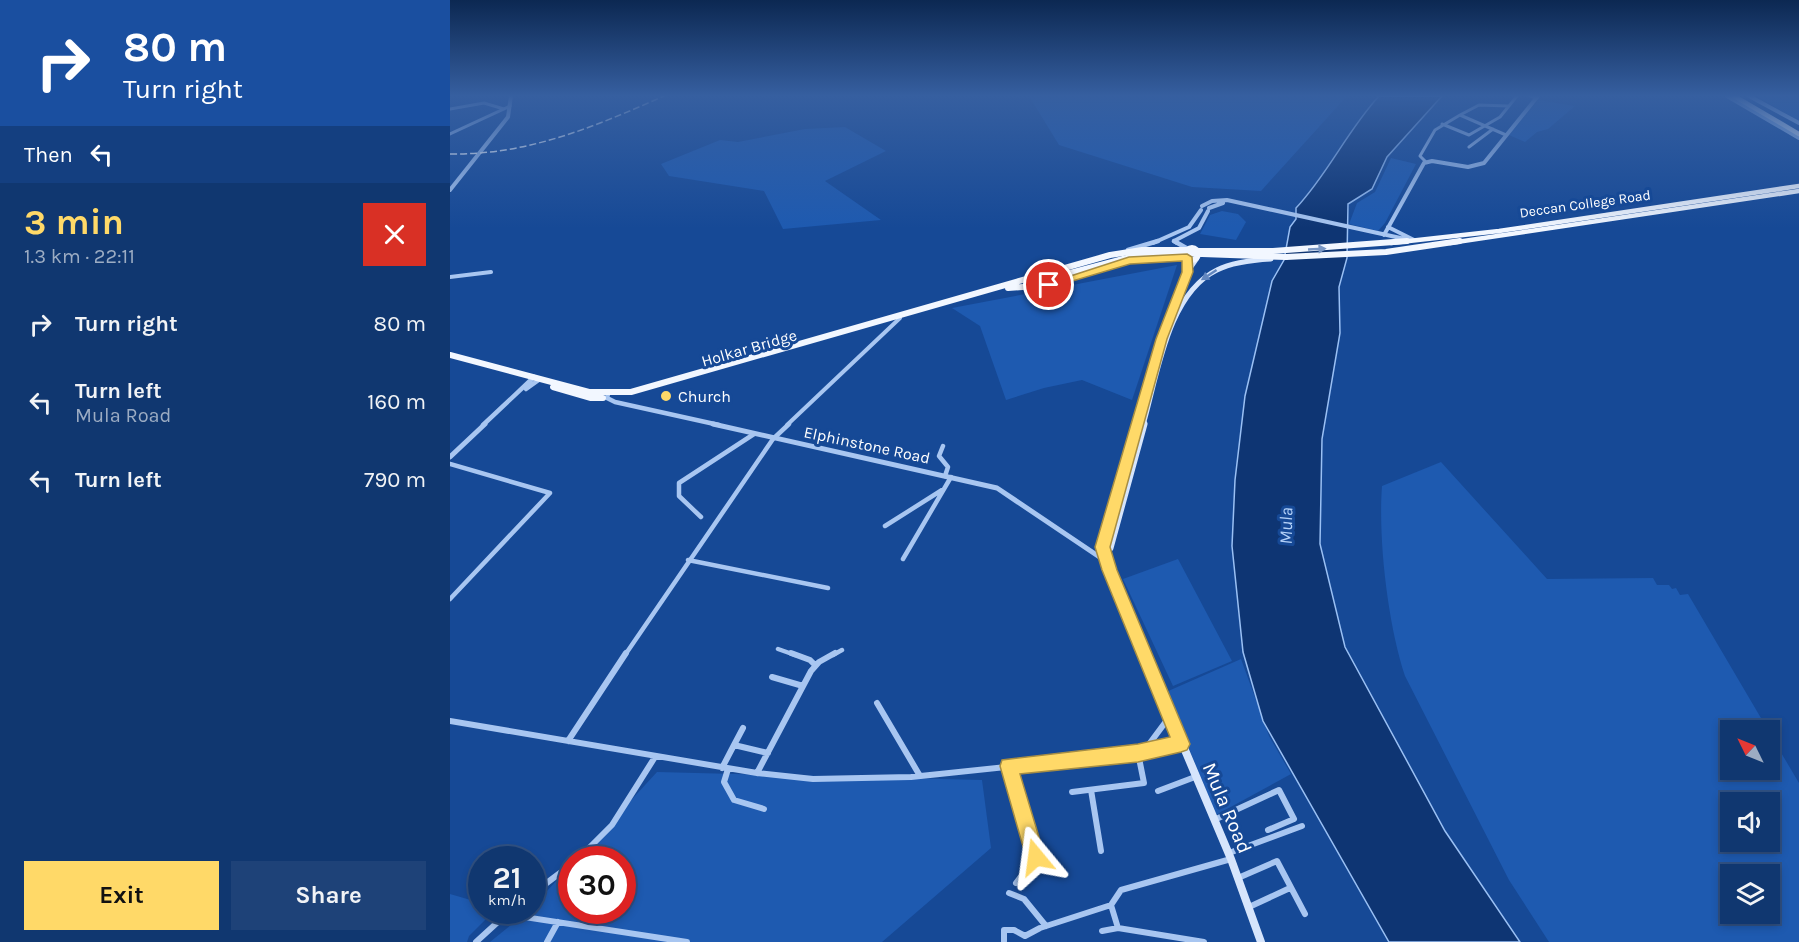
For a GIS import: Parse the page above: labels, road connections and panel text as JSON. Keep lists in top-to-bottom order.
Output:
{
  "streets": {
    "main road": ["Deccan College Road", "Elphinstone Road", "Mula Road"]
  },
  "crossings": [
    ["Elphinstone Road", "Mula Road"]
  ],
  "water": ["Mula"],
  "places": ["Church"],
  "north": "top left",
  "page": {
    "turn": ["80 m", "Turn right"],
    "then": "Then",
    "heading": ["3 min", "1.3 km · 22:11"],
    "list": [
      {
        "name": "Turn right",
        "value": "80 m"
      },
      {
        "name": "Turn left",
        "note": "Mula Road",
        "value": "160 m"
      },
      {
        "name": "Turn left",
        "value": "790 m"
      }
    ],
    "speed": "21 km/h",
    "limit": "30",
    "buttons": ["Exit", "Share"]
  }
}
